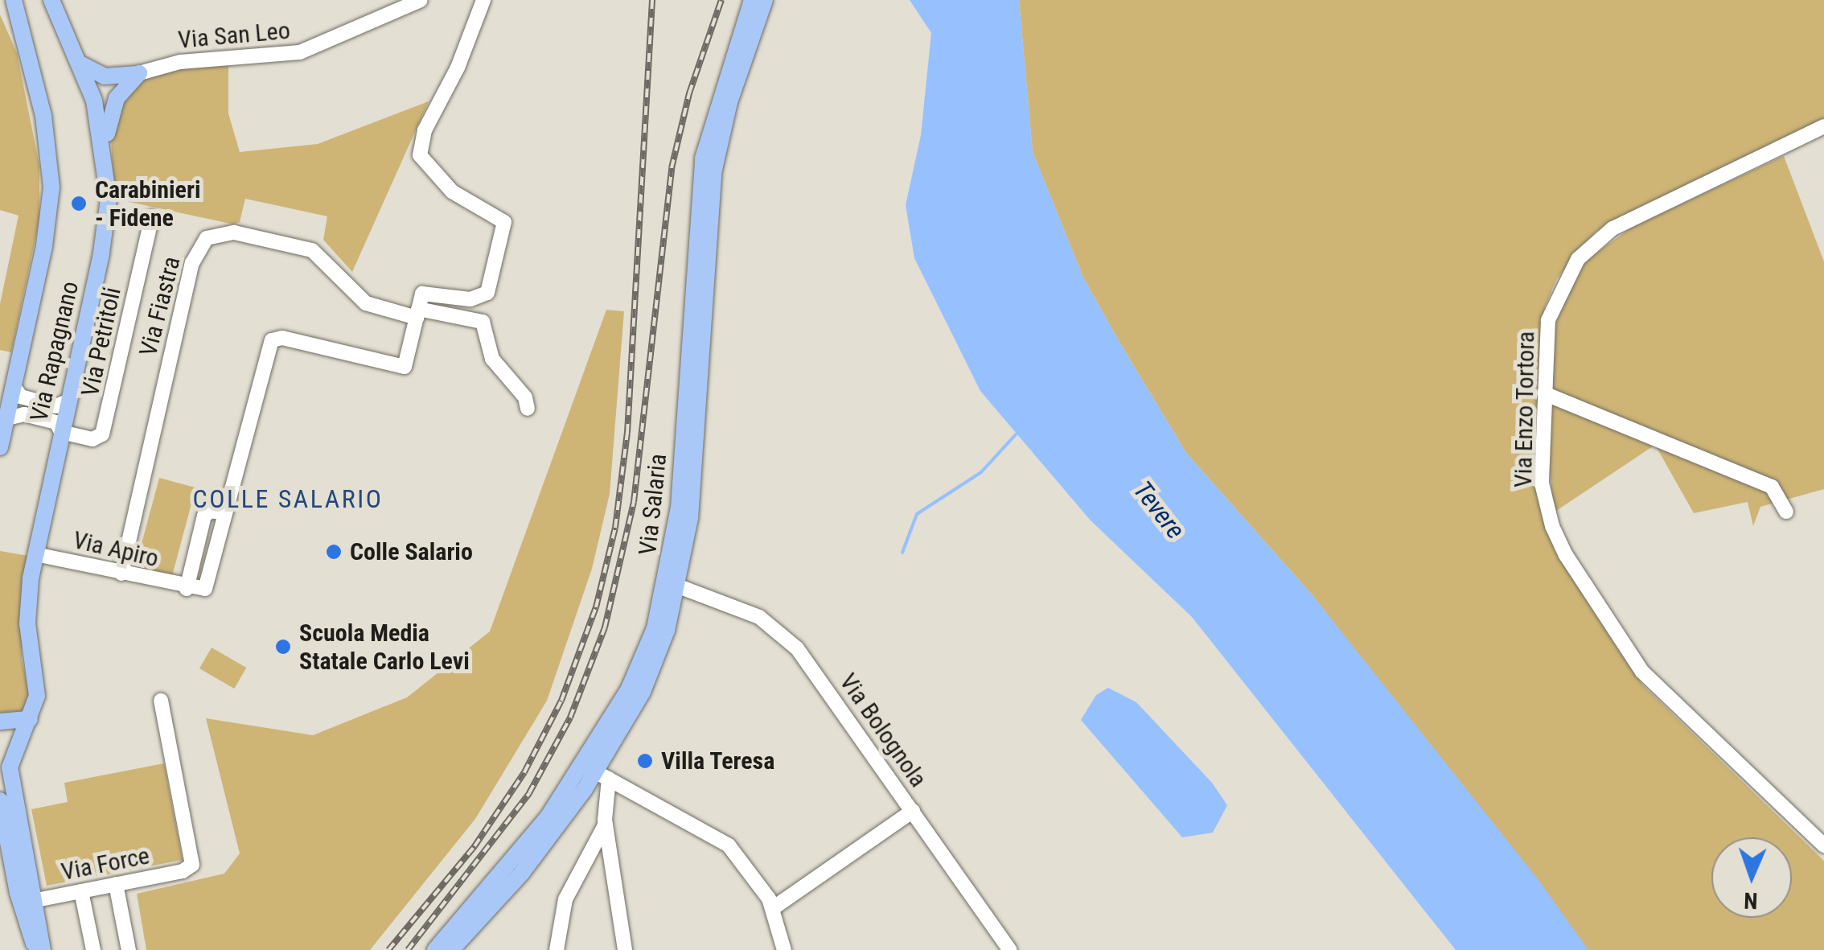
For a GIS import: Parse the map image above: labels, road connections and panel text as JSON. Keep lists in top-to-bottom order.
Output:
{
  "streets": {
    "main road": ["Via Rapagnano", "Via Salaria"],
    "street": [
      "Via San Leo",
      "Via Fiastra",
      "Via Petritoli",
      "Via Enzo Tortora",
      "Via Apiro",
      "Via Bolognola",
      "Via Force"
    ]
  },
  "crossings": [
    ["Via Fiastra", "Via Apiro"],
    ["Via Petritoli", "Via Rapagnano"],
    ["Via Rapagnano", "Via Apiro"],
    ["Via Rapagnano", "Via Force"],
    ["Via Salaria", "Via Bolognola"]
  ],
  "districts": ["COLLE SALARIO"],
  "water": ["Tevere"],
  "places": [
    "Carabinieri - Fidene",
    "Colle Salario",
    "Scuola Media Statale Carlo Levi",
    "Villa Teresa"
  ],
  "north": "bottom"
}
